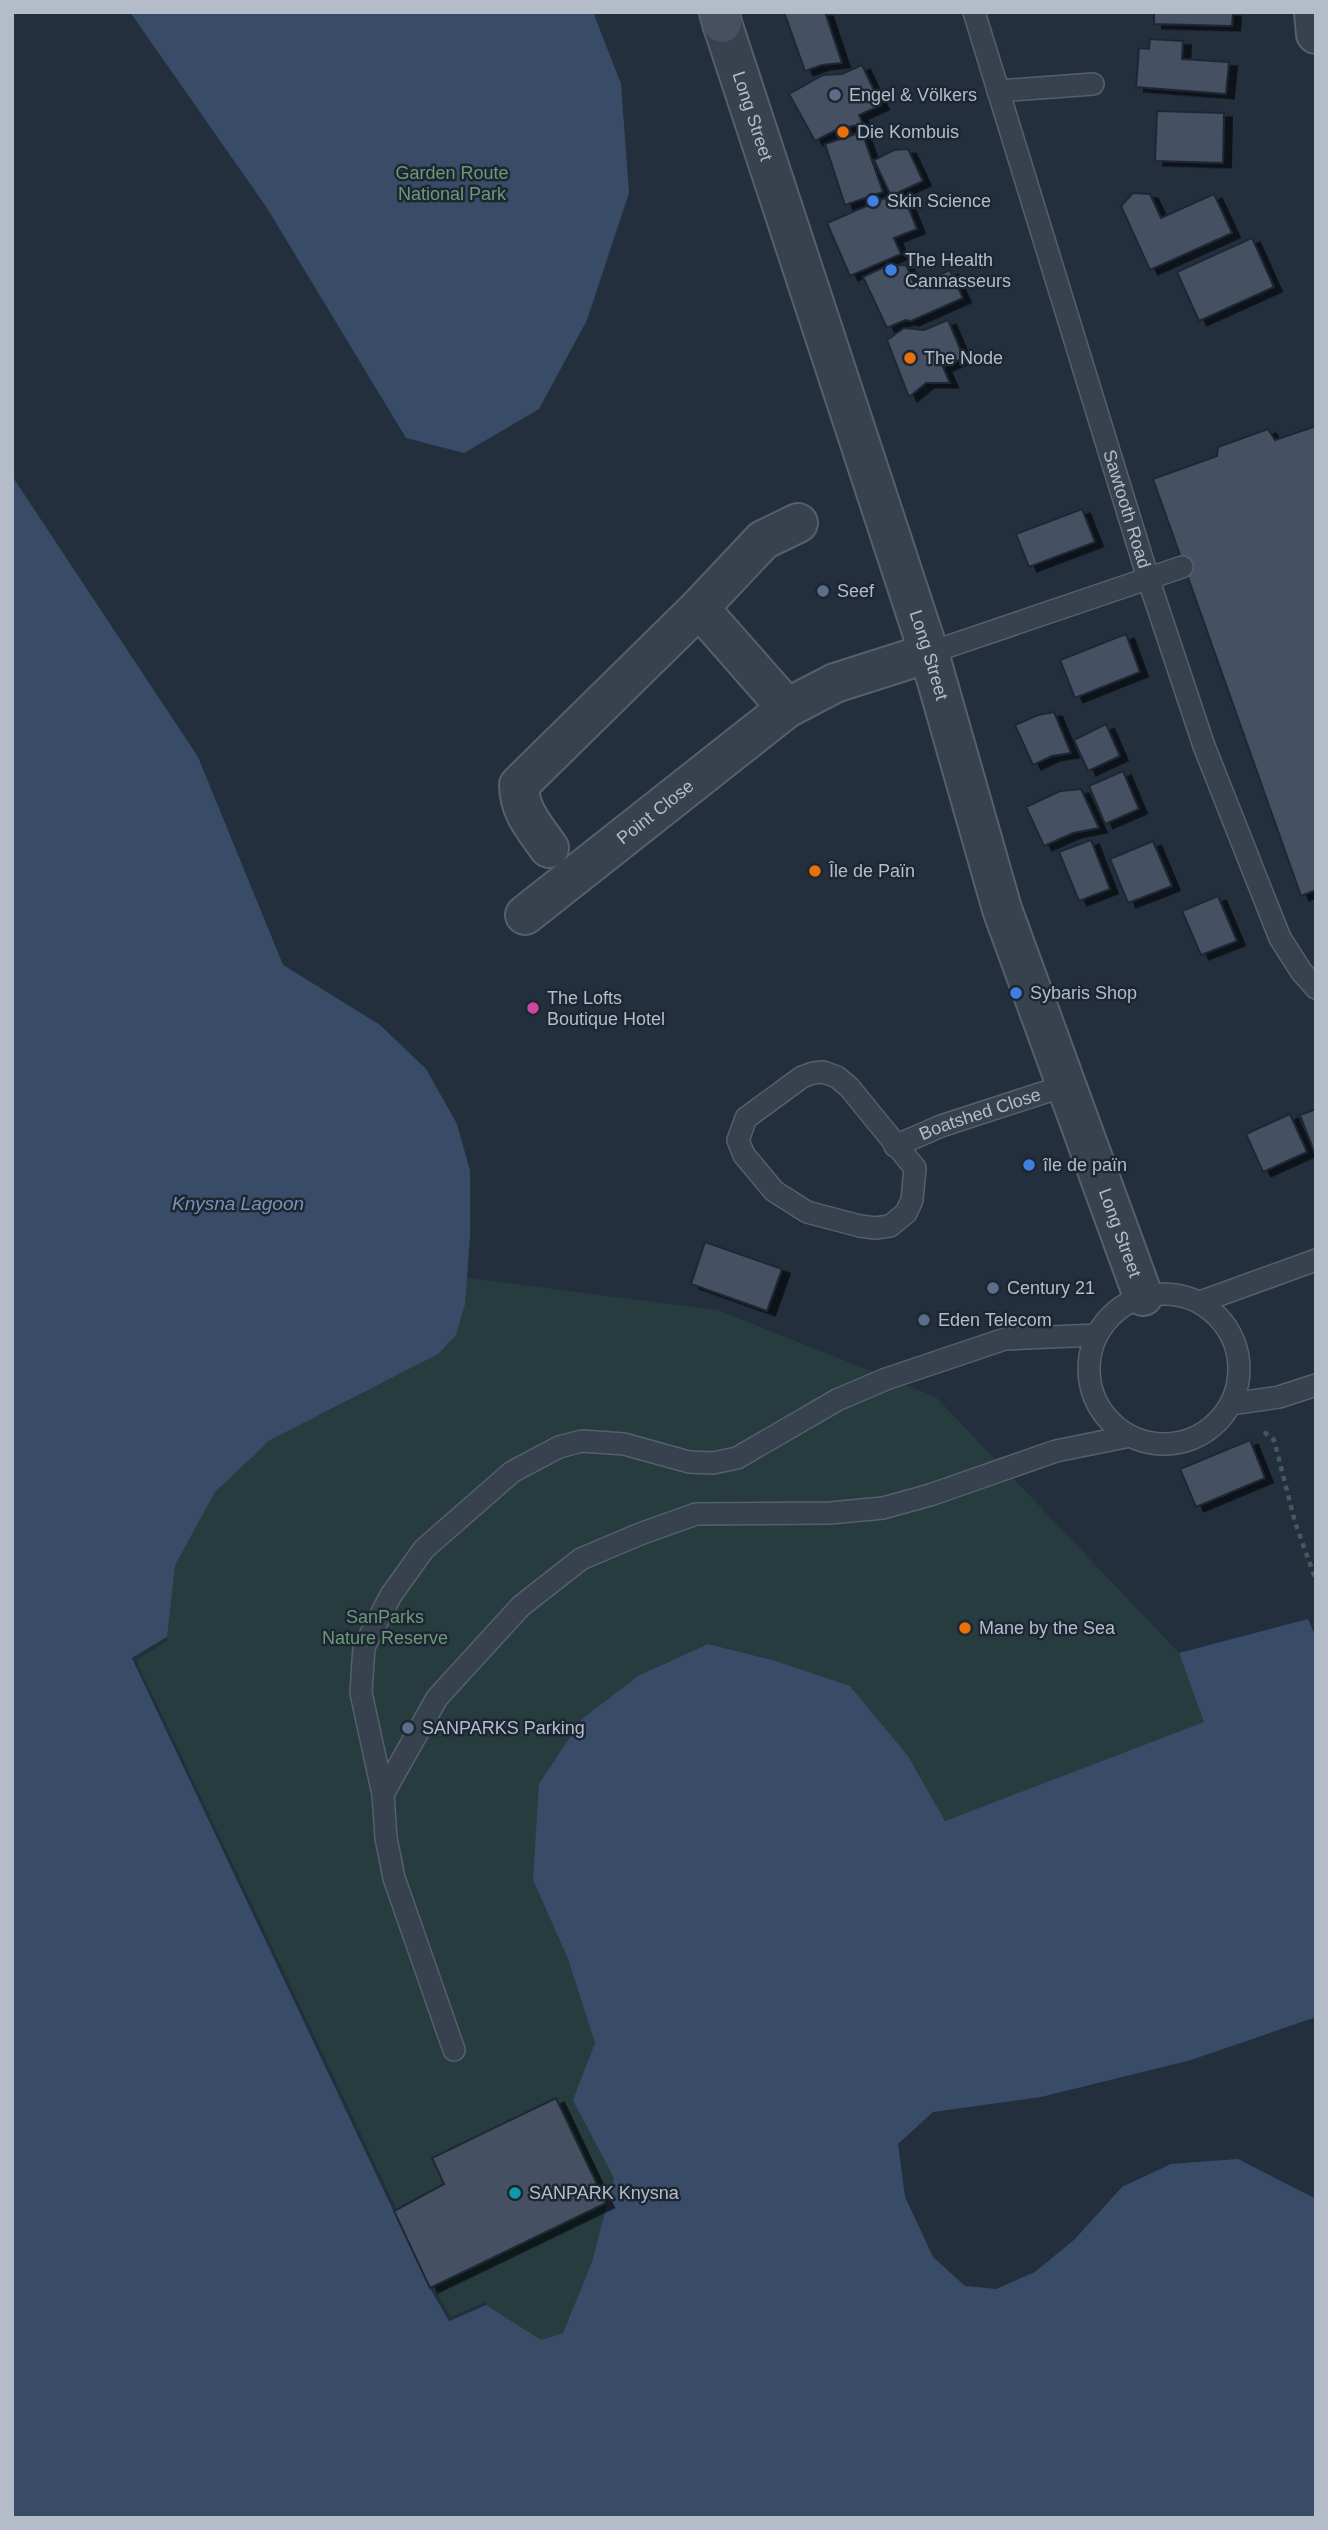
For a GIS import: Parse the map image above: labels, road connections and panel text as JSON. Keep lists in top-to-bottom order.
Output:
{
  "streets": {
    "street": ["Long Street", "Point Close"],
    "lane": ["Sawtooth Road", "Boatshed Close"]
  },
  "crossings": [
    ["Long Street", "Point Close"],
    ["Long Street", "Boatshed Close"]
  ],
  "water": ["Knysna Lagoon"],
  "parks": ["Garden Route National Park", "SanParks Nature Reserve"],
  "places": [
    "Engel & Völkers",
    "Die Kombuis",
    "Skin Science",
    "The Health Cannasseurs",
    "The Node",
    "Seef",
    "Île de Païn",
    "Sybaris Shop",
    "The Lofts Boutique Hotel",
    "île de païn",
    "Century 21",
    "Eden Telecom",
    "Mane by the Sea",
    "SANPARKS Parking",
    "SANPARK Knysna"
  ]
}
